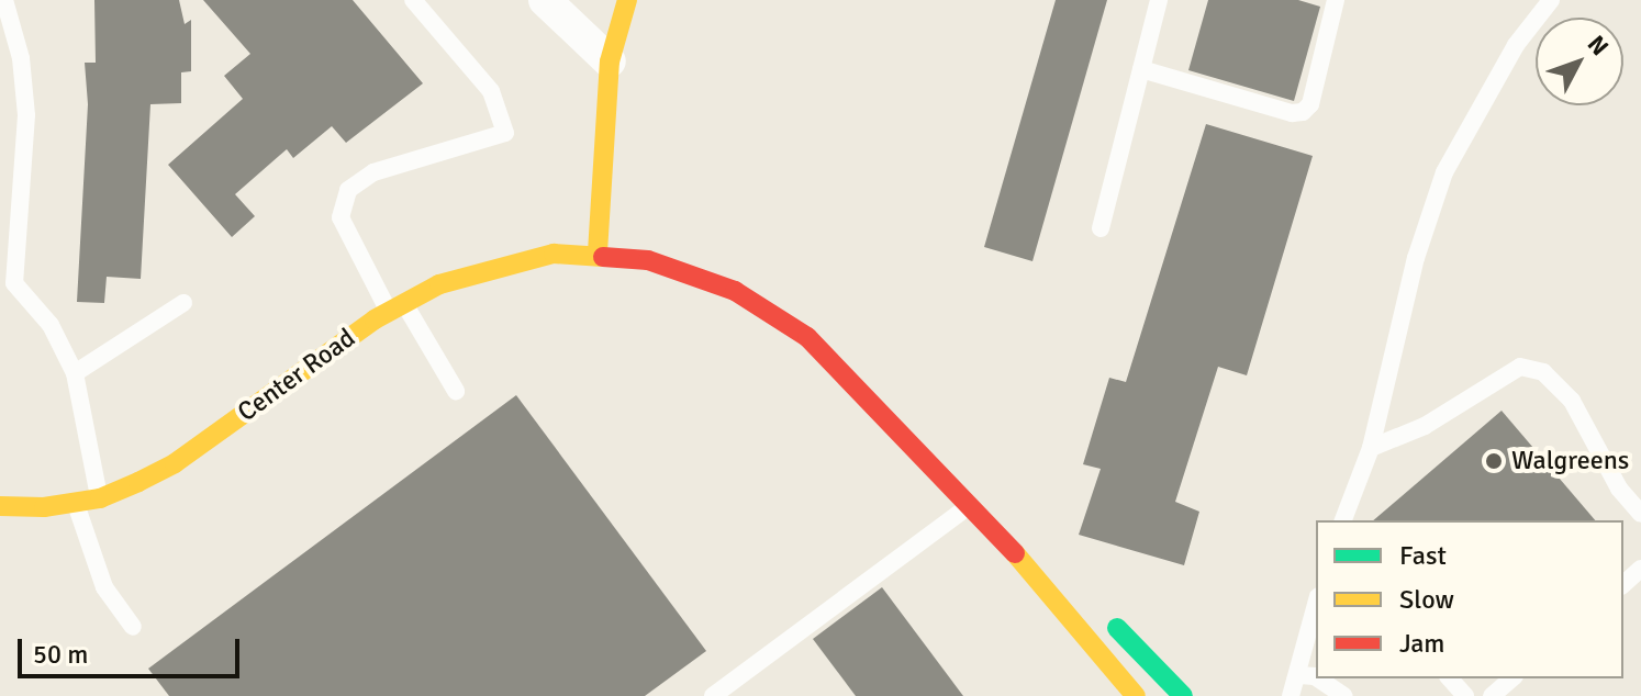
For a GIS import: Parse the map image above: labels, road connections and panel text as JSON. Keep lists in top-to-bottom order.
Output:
{
  "streets": {
    "street": ["Center Road"]
  },
  "places": ["Walgreens"],
  "legend": ["Fast", "Slow", "Jam"],
  "scale_bar": "50 m",
  "north": "top right"
}
